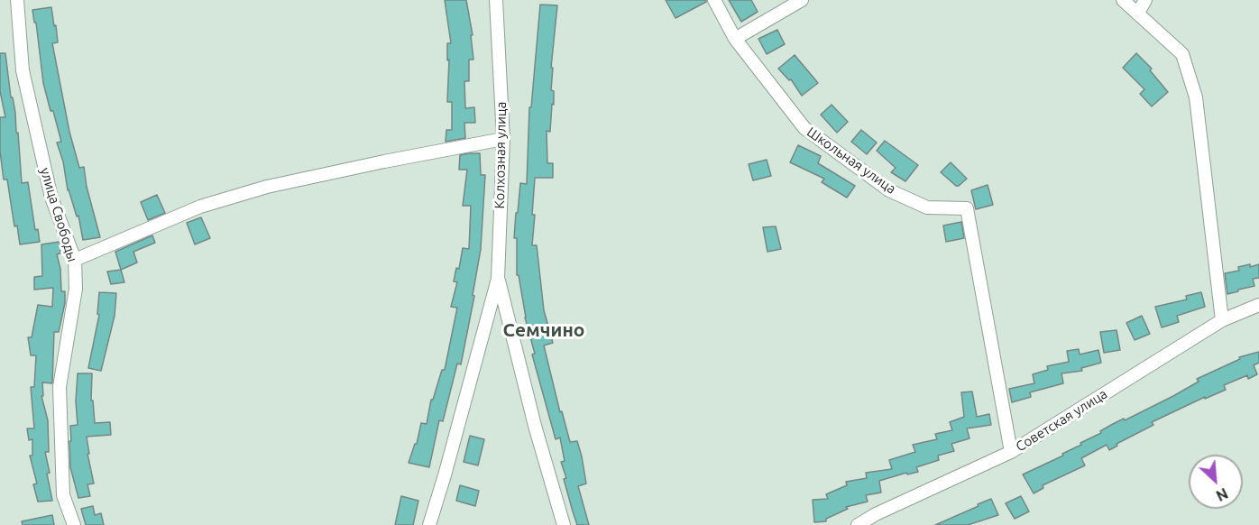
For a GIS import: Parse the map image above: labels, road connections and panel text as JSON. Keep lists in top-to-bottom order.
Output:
{
  "streets": {
    "street": [
      "Колхозная улица",
      "Школьная улица",
      "улица Свободы",
      "Советская улица"
    ]
  },
  "crossings": [
    ["Школьная улица", "Советская улица"]
  ],
  "districts": ["Семчино"],
  "north": "bottom right"
}
